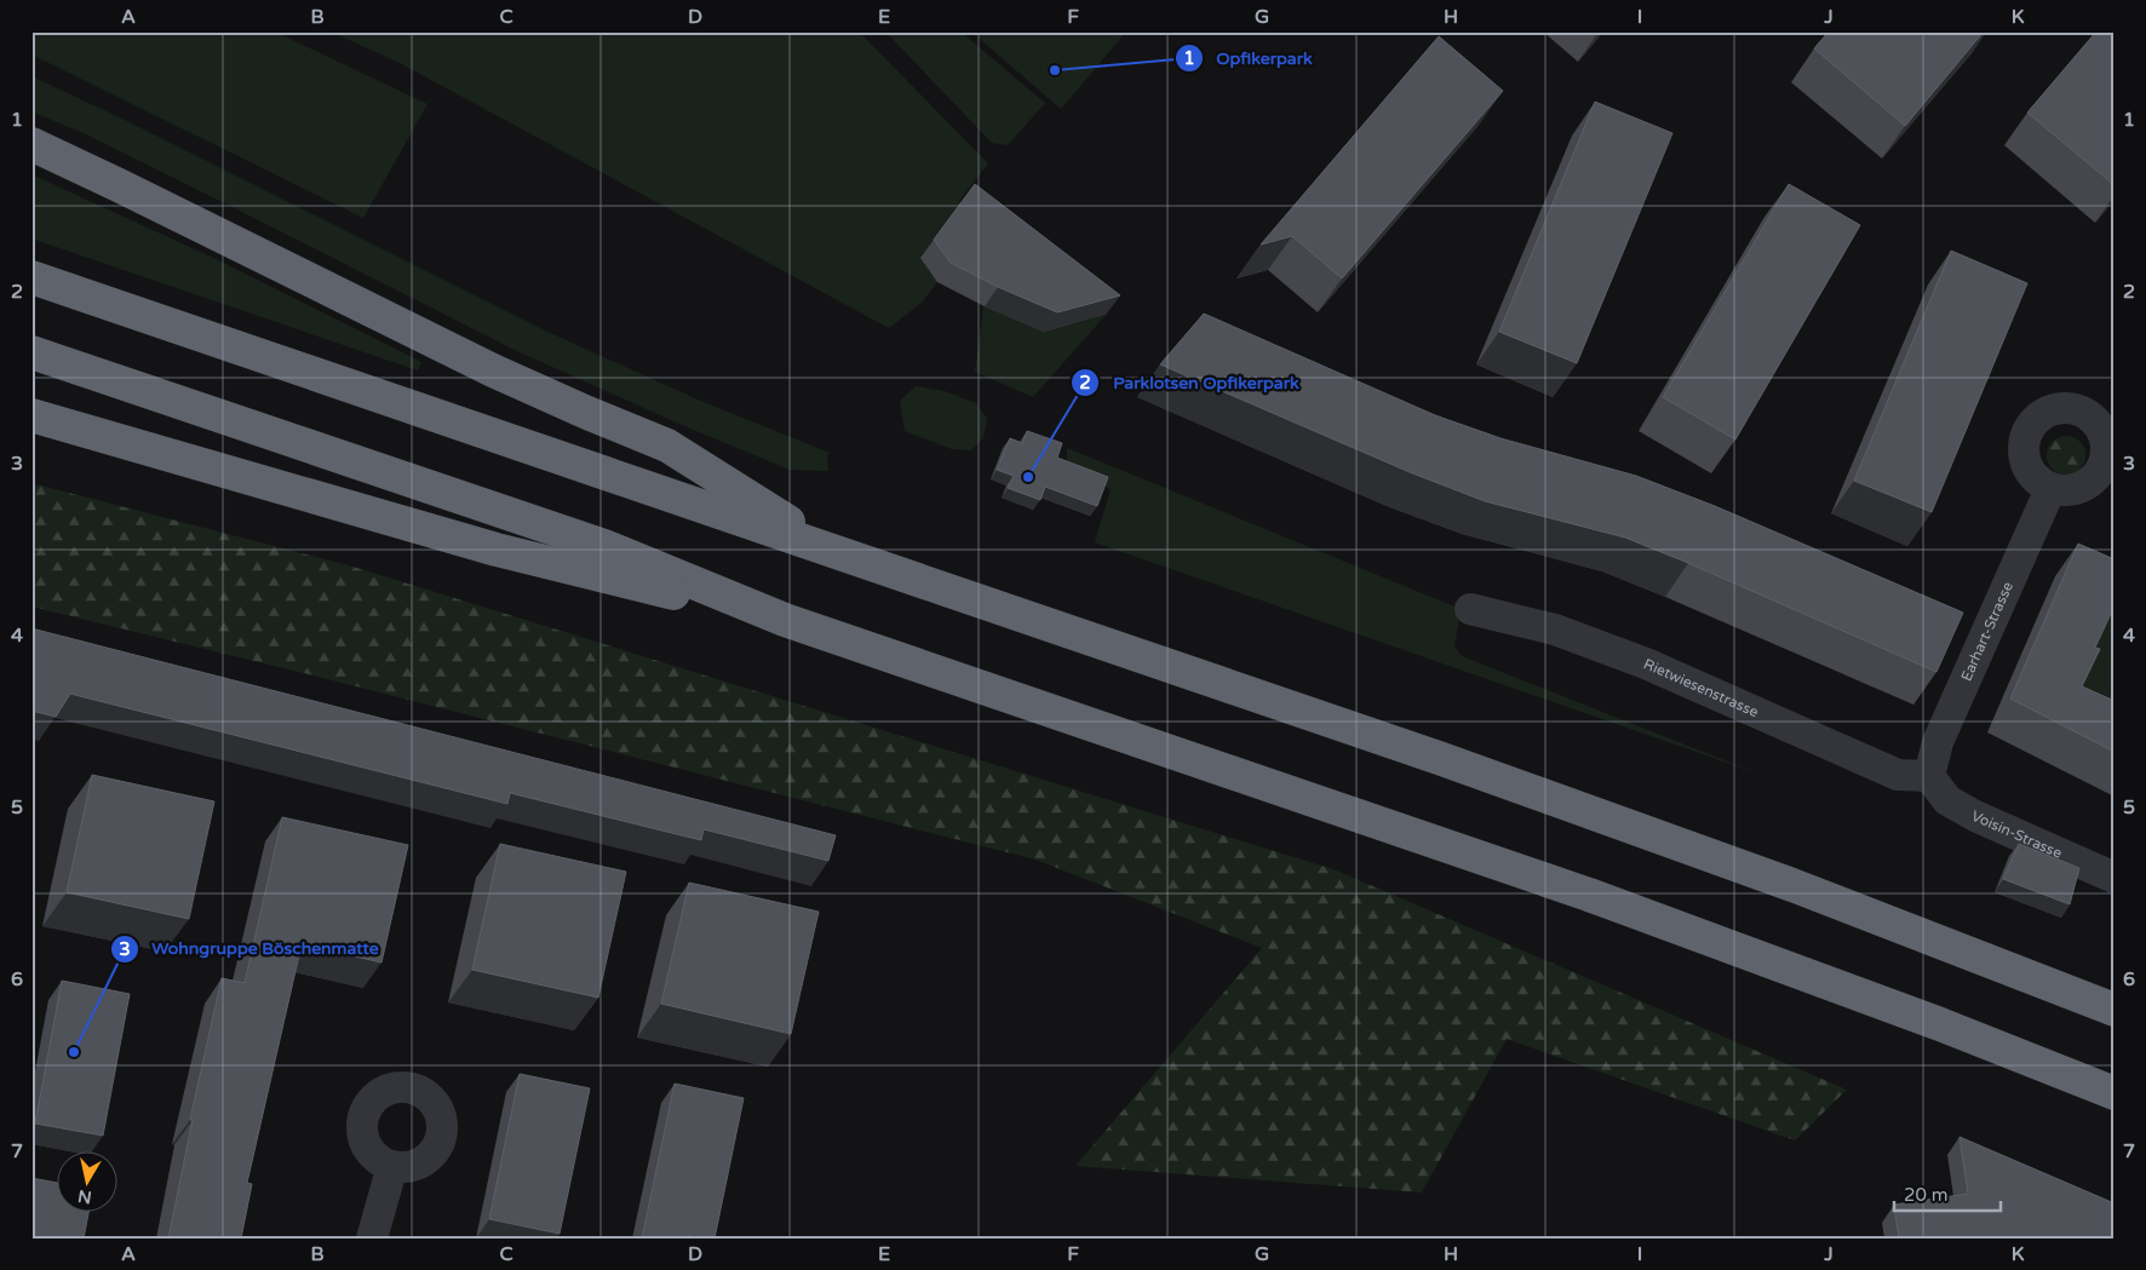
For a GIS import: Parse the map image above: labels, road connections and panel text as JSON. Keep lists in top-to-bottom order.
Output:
{
  "streets": {
    "street": ["Earhart-Strasse", "Rietwiesenstrasse", "Voisin-Strasse"]
  },
  "crossings": [
    ["Earhart-Strasse", "Rietwiesenstrasse"],
    ["Earhart-Strasse", "Voisin-Strasse"],
    ["Rietwiesenstrasse", "Voisin-Strasse"]
  ],
  "places": ["Opfikerpark", "Parklotsen Opfikerpark", "Wohngruppe Böschenmatte"],
  "scale_bar": "20 m",
  "north": "bottom",
  "grid": {
    "columns": [
      "A",
      "B",
      "C",
      "D",
      "E",
      "F",
      "G",
      "H",
      "I",
      "J",
      "K"
    ],
    "rows": [
      "1",
      "2",
      "3",
      "4",
      "5",
      "6",
      "7"
    ]
  }
}
